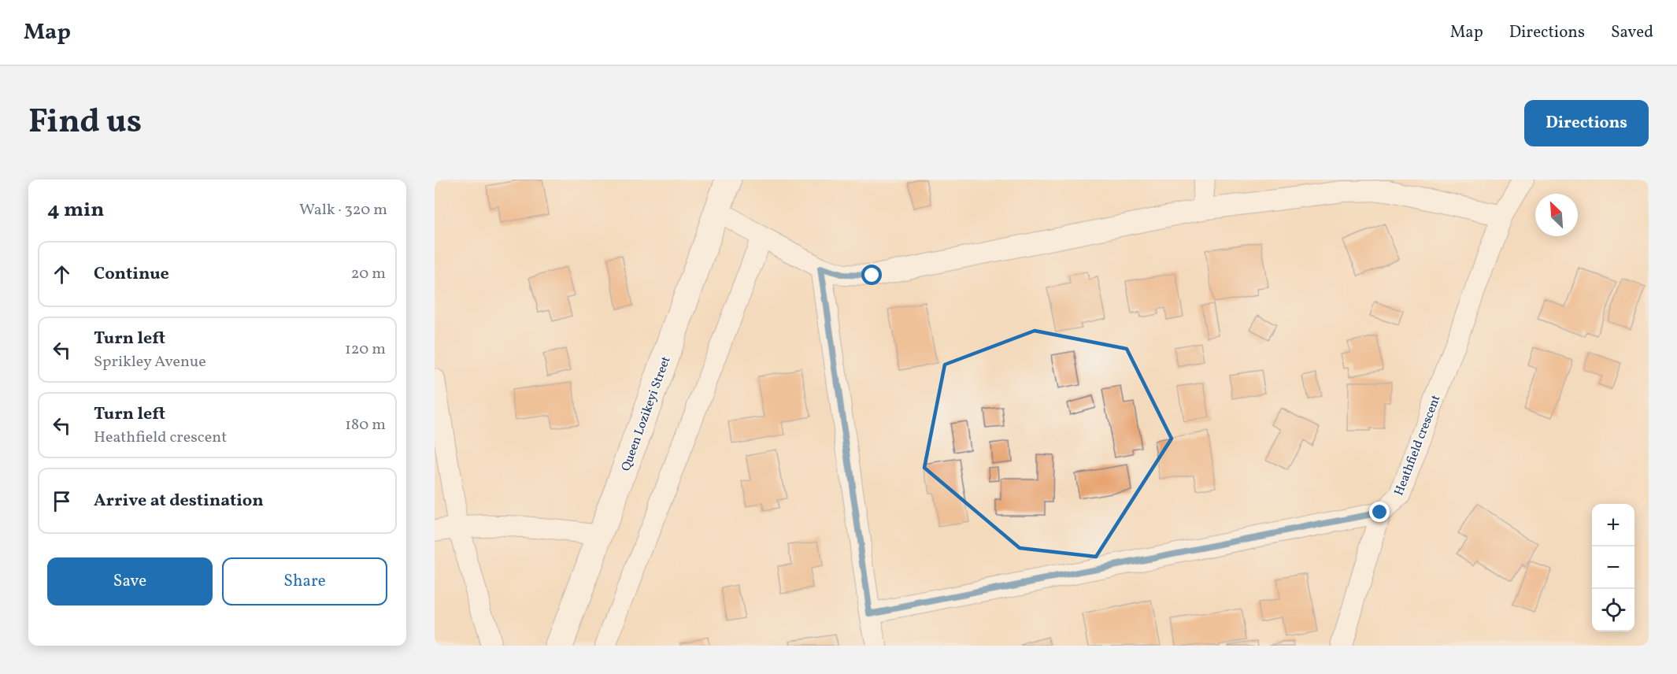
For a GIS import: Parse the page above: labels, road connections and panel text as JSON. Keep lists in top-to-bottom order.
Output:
{
  "streets": {
    "main road": ["Queen Lozikeyi Street"],
    "street": ["Heathfield crescent"]
  },
  "north": "top left",
  "page": {
    "header": "Map",
    "nav": ["Map", "Directions", "Saved"],
    "title": "Find us",
    "buttons": [
      "Directions",
      ["Save", "Share"]
    ],
    "heading": ["4 min", "Walk · 320 m"],
    "list": [
      ["Continue", "20 m"],
      ["Turn left", "Sprikley Avenue", "120 m"],
      ["Turn left", "Heathfield crescent", "180 m"],
      "Arrive at destination"
    ],
    "map_buttons": ["+", "−"]
  }
}
